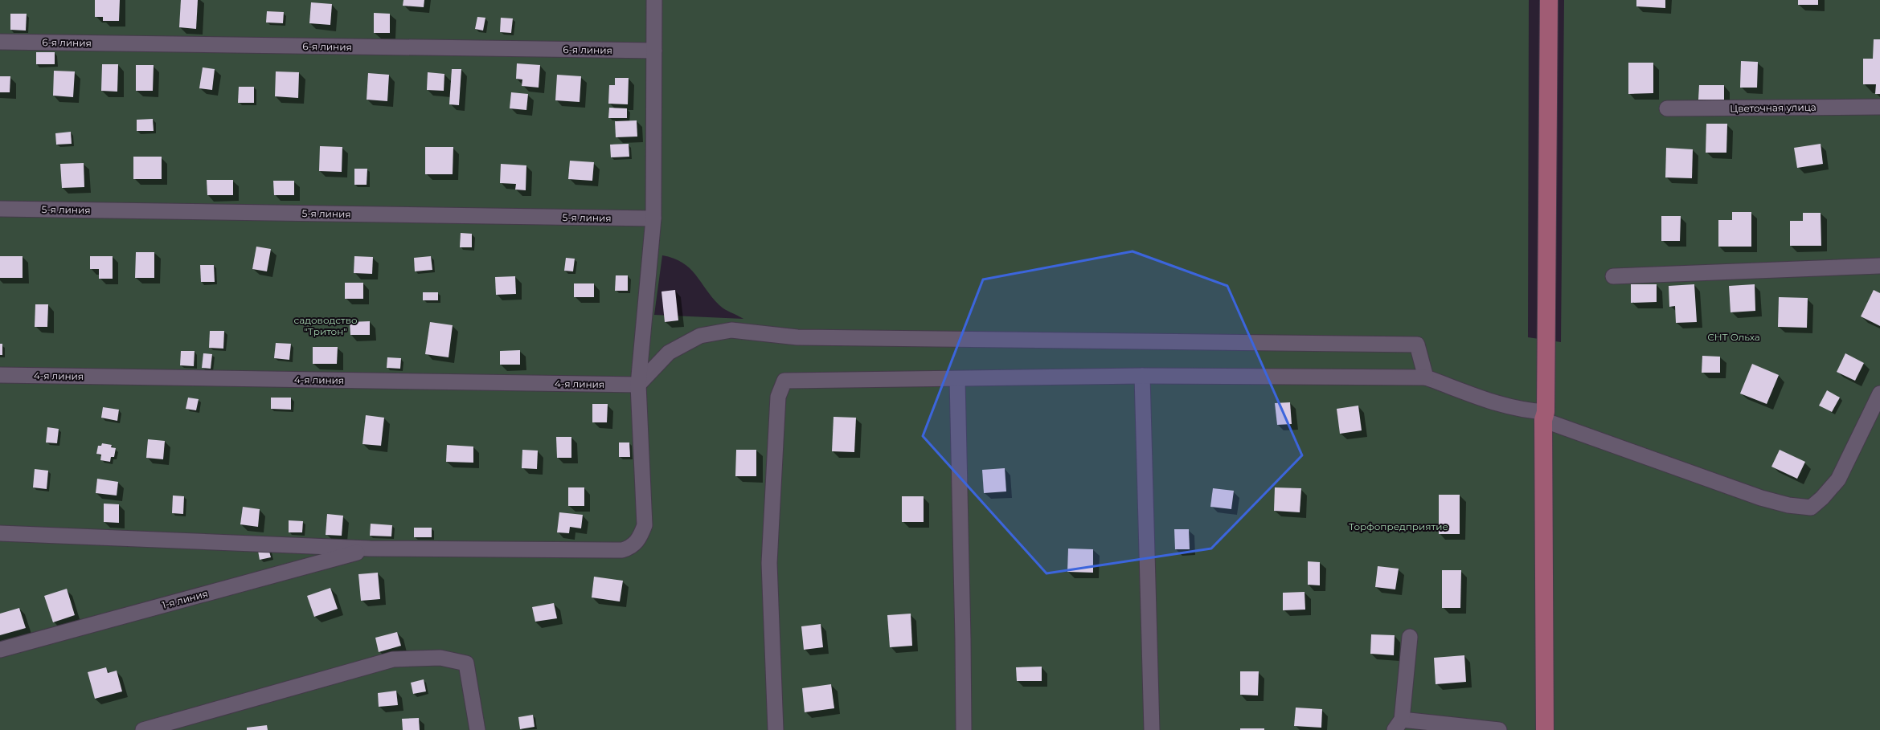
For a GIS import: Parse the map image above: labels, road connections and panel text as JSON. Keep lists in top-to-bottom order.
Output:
{
  "streets": {
    "street": [
      "6-я линия",
      "Цветочная улица",
      "5-я линия",
      "4-я линия",
      "1-я линия"
    ]
  },
  "parks": ["садоводство \"Тритон\"", "СНТ Ольха", "Торфопредприятие"]
}
